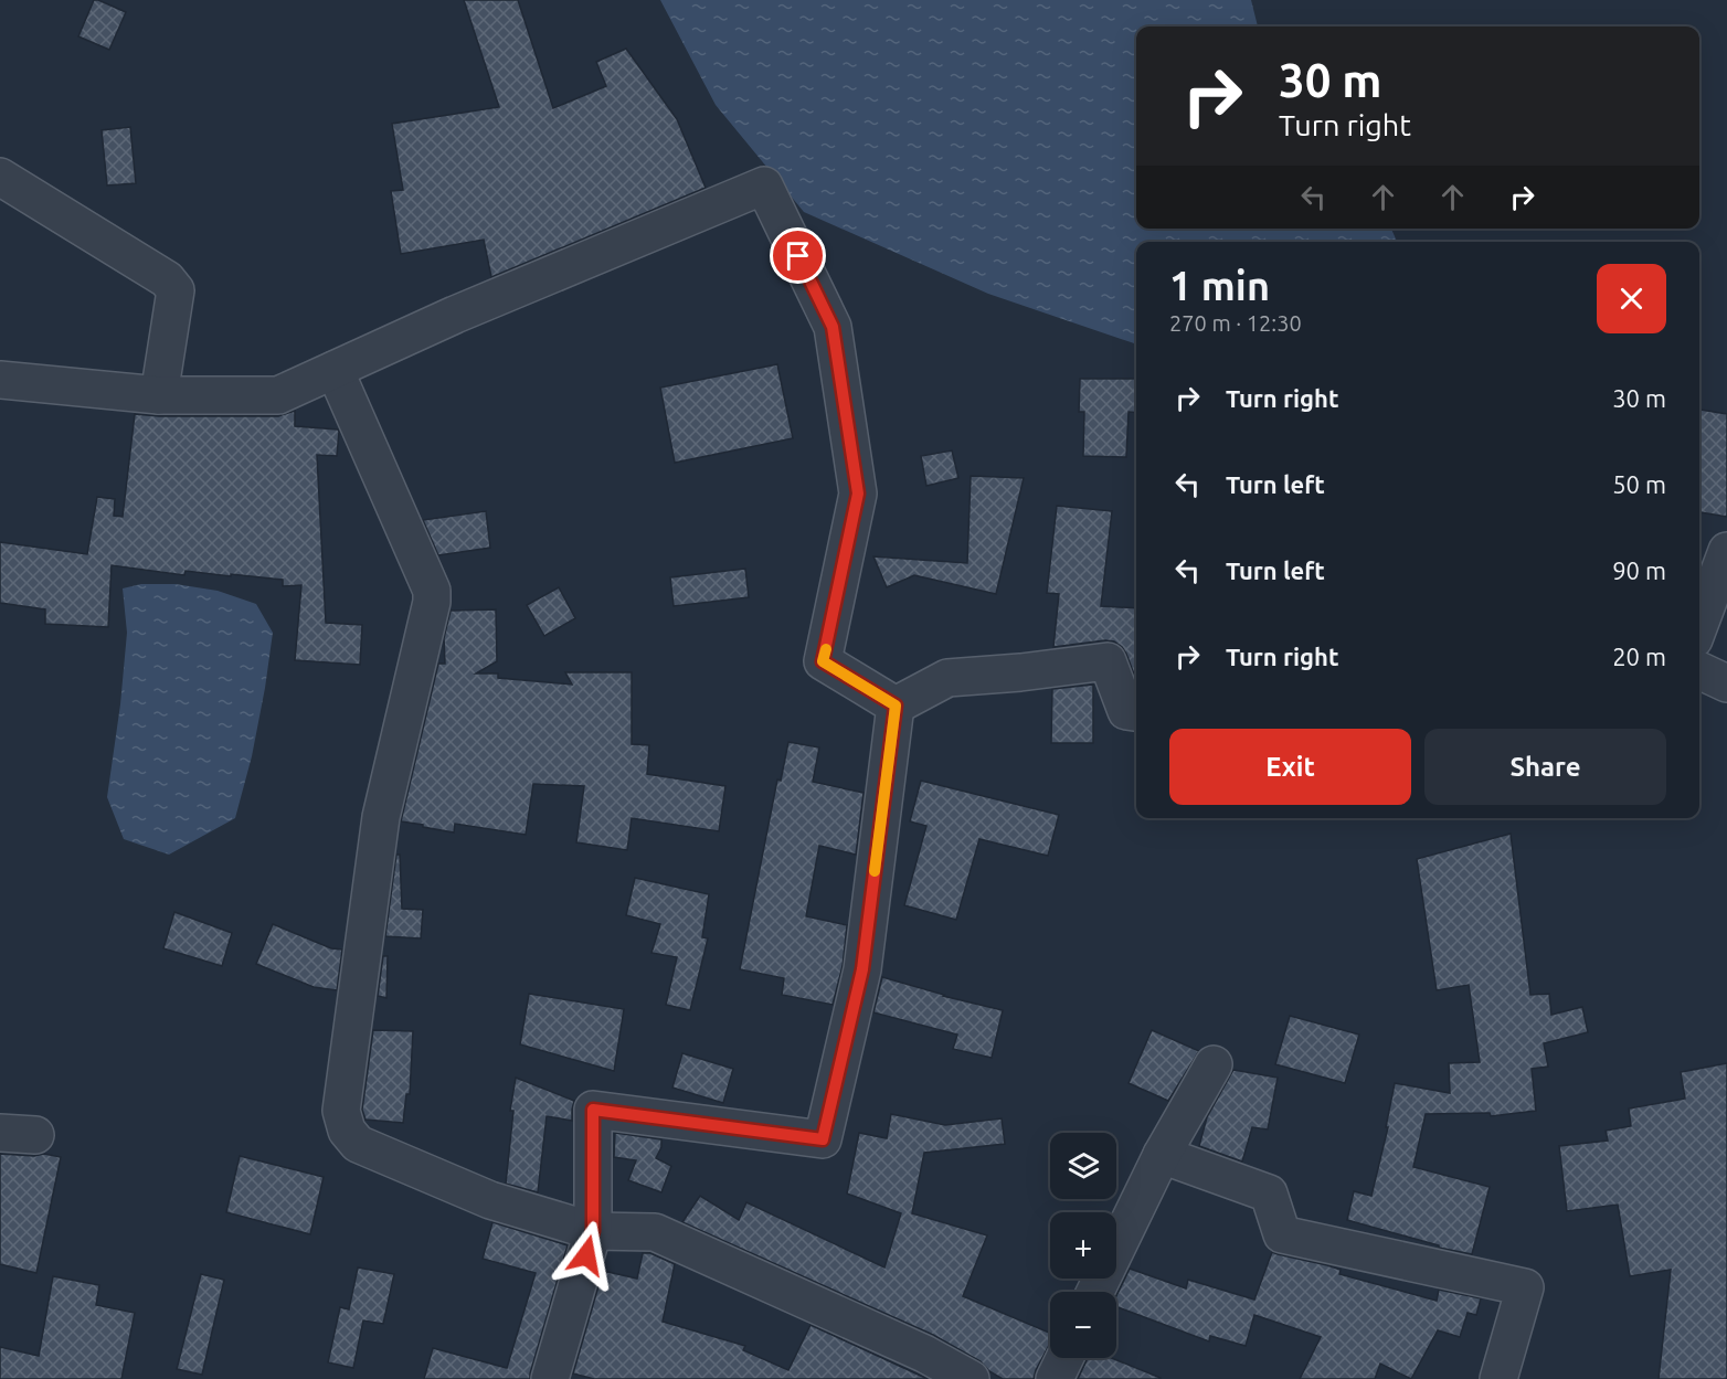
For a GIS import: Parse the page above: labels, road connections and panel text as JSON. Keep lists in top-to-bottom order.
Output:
{
  "page": {
    "turn": ["30 m", "Turn right"],
    "heading": ["1 min", "270 m · 12:30"],
    "list": [
      {
        "name": "Turn right",
        "value": "30 m"
      },
      {
        "name": "Turn left",
        "value": "50 m"
      },
      {
        "name": "Turn left",
        "value": "90 m"
      },
      {
        "name": "Turn right",
        "value": "20 m"
      }
    ],
    "buttons": ["Exit", "Share"],
    "map_buttons": ["+", "−"]
  }
}
